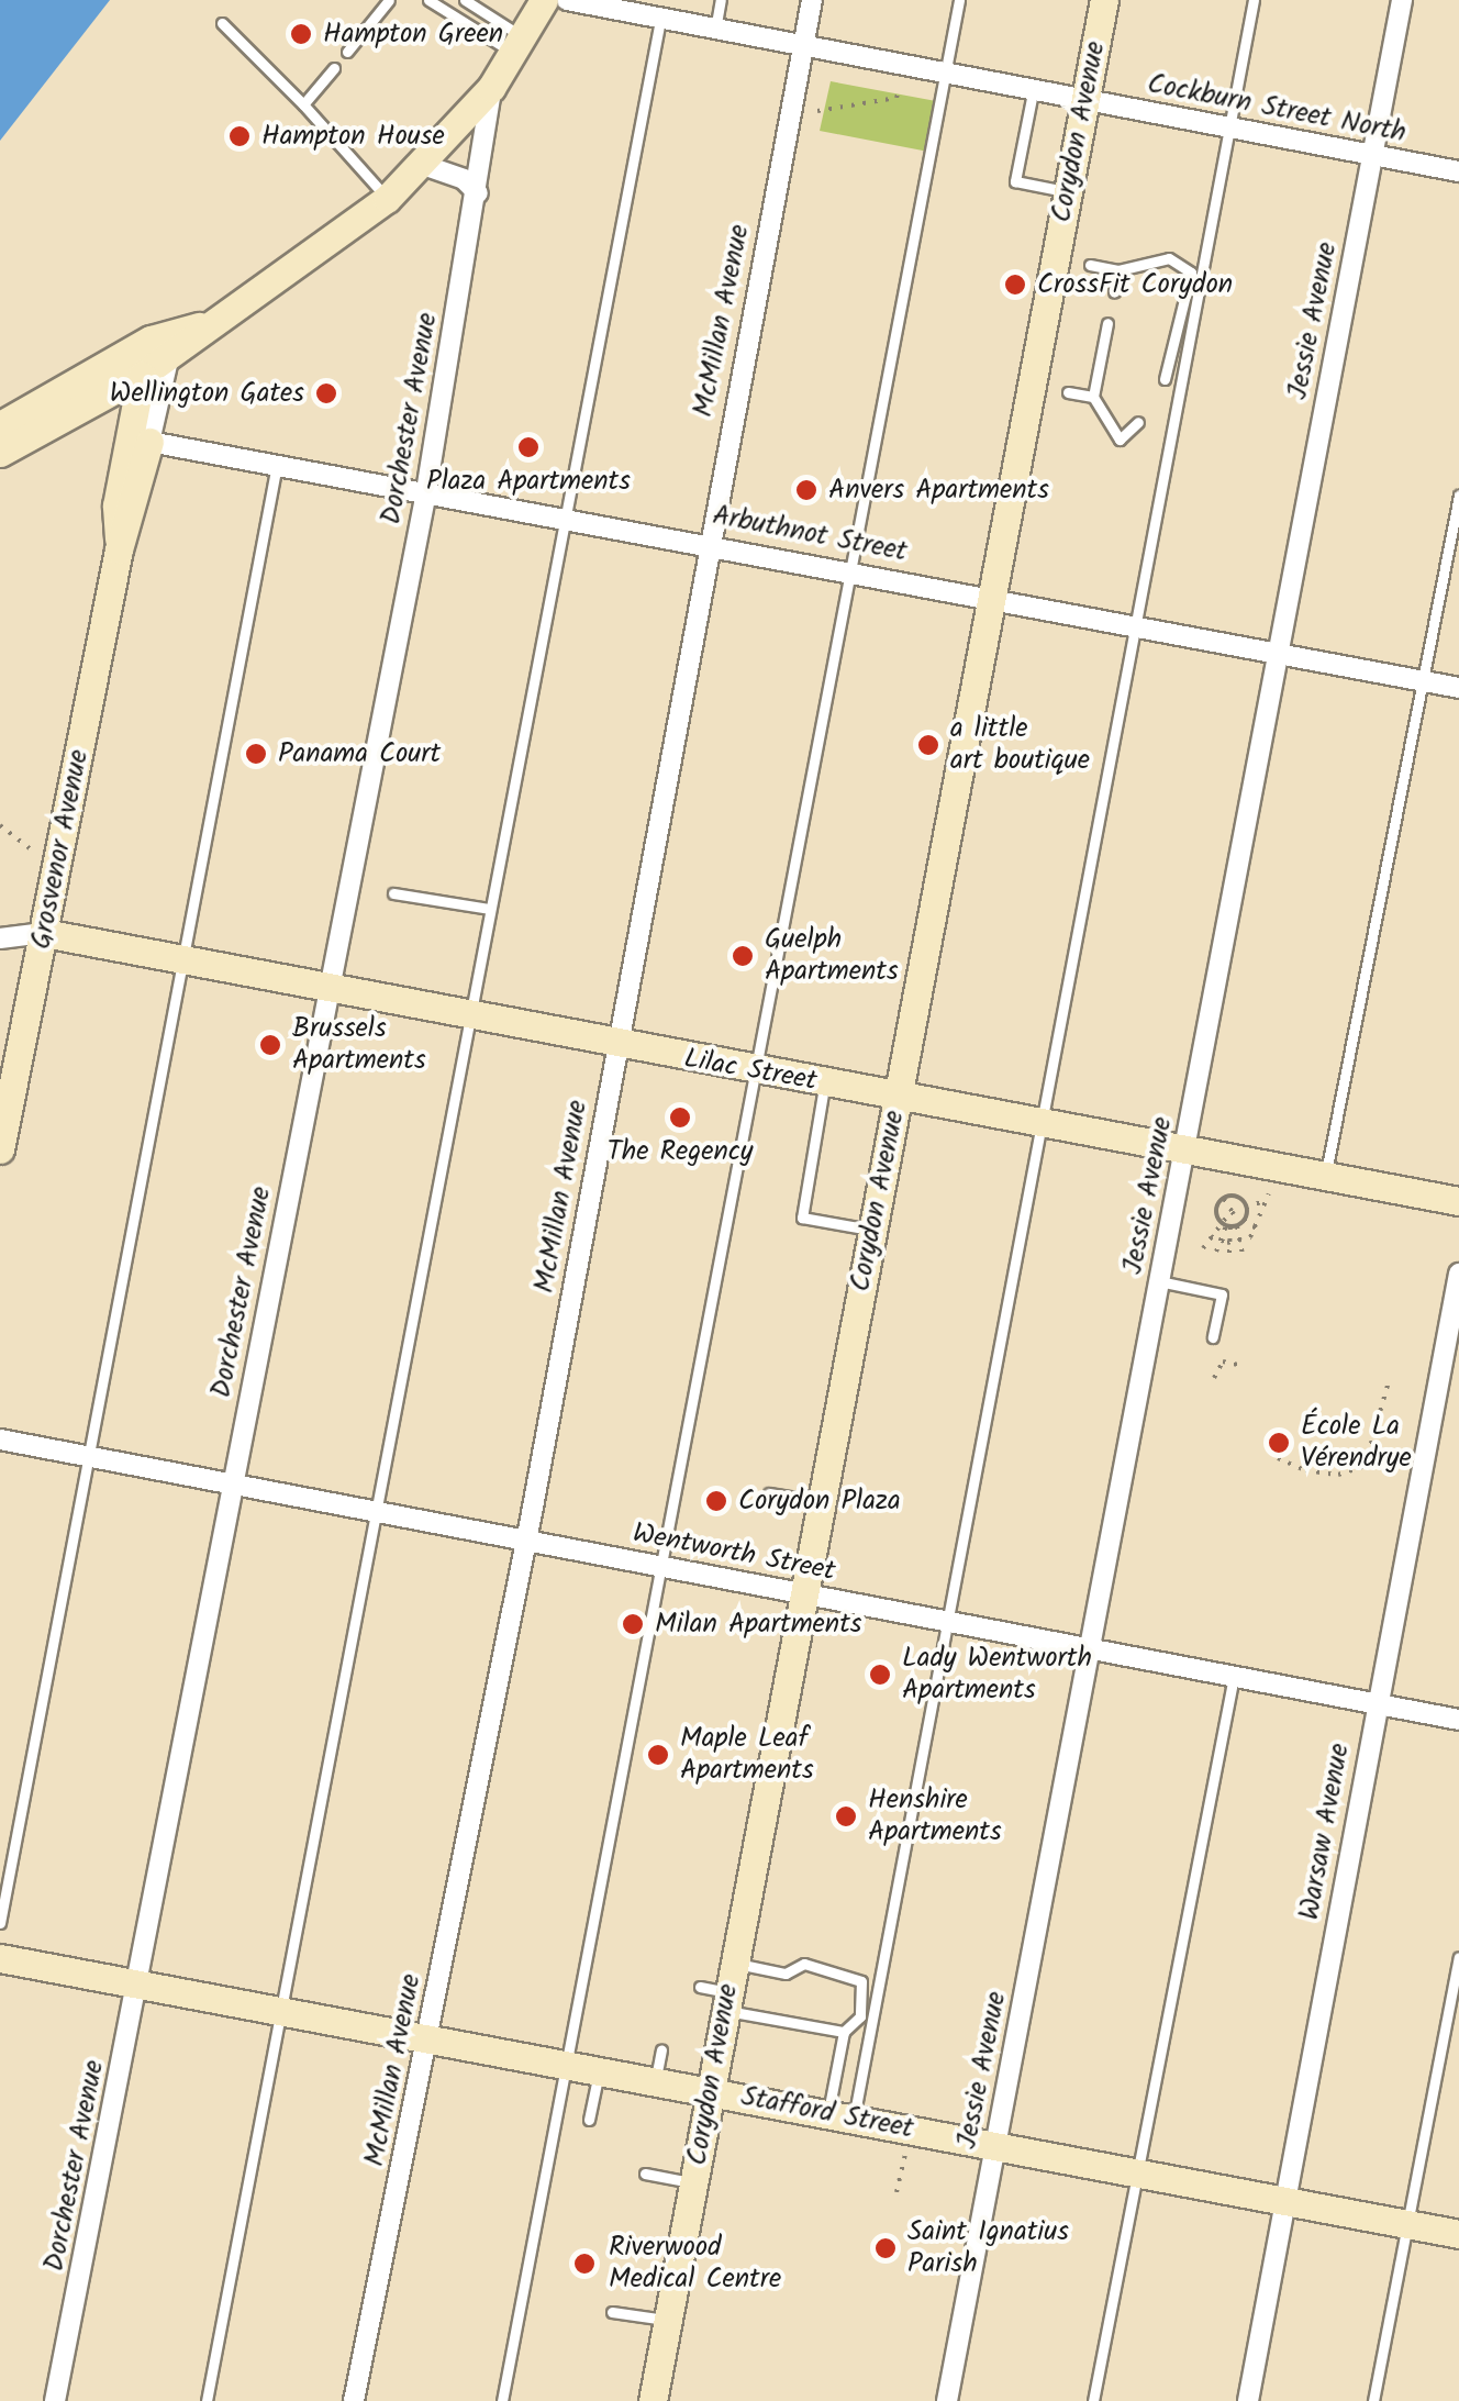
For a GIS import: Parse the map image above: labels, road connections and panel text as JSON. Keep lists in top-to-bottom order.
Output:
{
  "streets": {
    "street": [
      "Cockburn Street North",
      "Corydon Avenue",
      "McMillan Avenue",
      "Jessie Avenue",
      "Dorchester Avenue",
      "Arbuthnot Street",
      "Grosvenor Avenue",
      "Lilac Street",
      "Wentworth Street",
      "Warsaw Avenue",
      "Stafford Street"
    ]
  },
  "crossings": [
    ["Cockburn Street North", "Corydon Avenue"],
    ["Cockburn Street North", "McMillan Avenue"],
    ["Cockburn Street North", "Jessie Avenue"],
    ["Corydon Avenue", "Arbuthnot Street"],
    ["Corydon Avenue", "Lilac Street"],
    ["Corydon Avenue", "Wentworth Street"],
    ["Corydon Avenue", "Stafford Street"],
    ["McMillan Avenue", "Arbuthnot Street"],
    ["McMillan Avenue", "Lilac Street"],
    ["McMillan Avenue", "Wentworth Street"],
    ["McMillan Avenue", "Stafford Street"],
    ["Jessie Avenue", "Arbuthnot Street"],
    ["Jessie Avenue", "Lilac Street"],
    ["Jessie Avenue", "Wentworth Street"],
    ["Jessie Avenue", "Stafford Street"],
    ["Dorchester Avenue", "Arbuthnot Street"],
    ["Dorchester Avenue", "Lilac Street"],
    ["Dorchester Avenue", "Wentworth Street"],
    ["Dorchester Avenue", "Stafford Street"],
    ["Arbuthnot Street", "Grosvenor Avenue"],
    ["Grosvenor Avenue", "Lilac Street"],
    ["Wentworth Street", "Warsaw Avenue"],
    ["Warsaw Avenue", "Stafford Street"]
  ],
  "places": [
    "Hampton Green",
    "Hampton House",
    "CrossFit Corydon",
    "Wellington Gates",
    "Plaza Apartments",
    "Anvers Apartments",
    "a little art boutique",
    "Panama Court",
    "Guelph Apartments",
    "Brussels Apartments",
    "The Regency",
    "École La Vérendrye",
    "Corydon Plaza",
    "Milan Apartments",
    "Lady Wentworth Apartments",
    "Maple Leaf Apartments",
    "Henshire Apartments",
    "Saint Ignatius Parish",
    "Riverwood Medical Centre"
  ]
}
